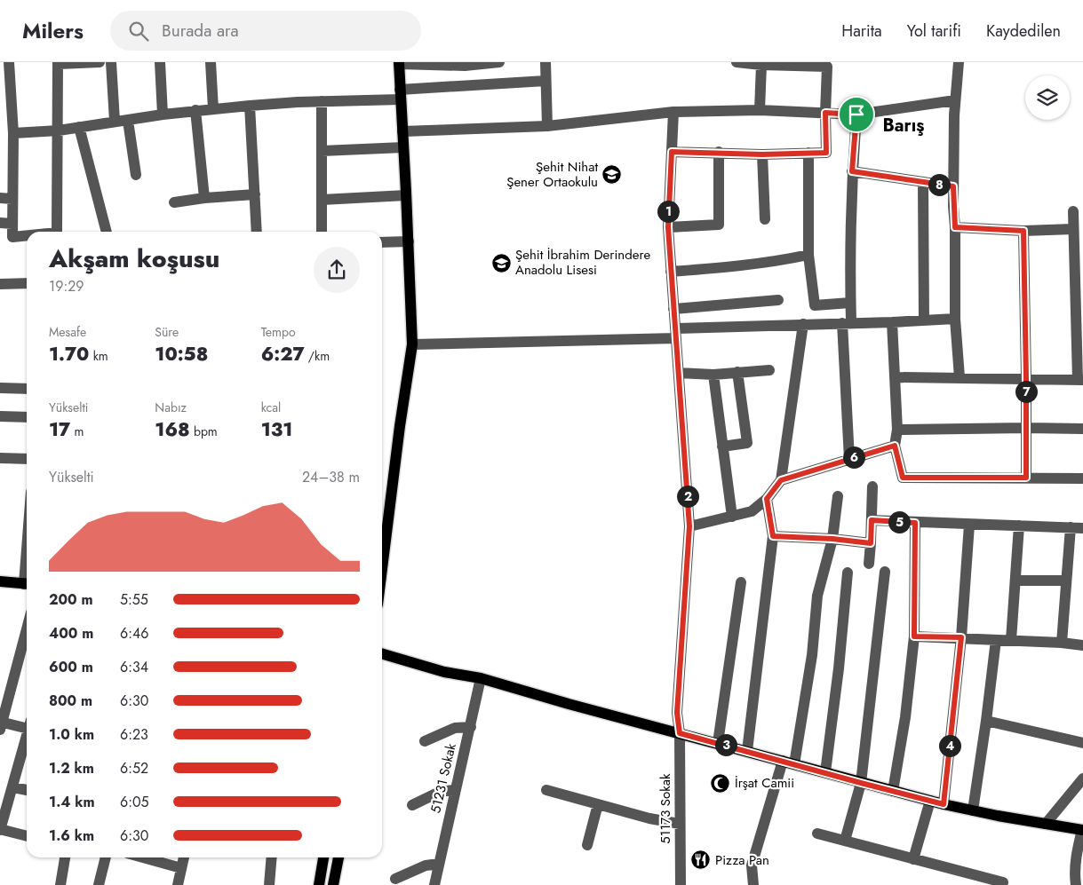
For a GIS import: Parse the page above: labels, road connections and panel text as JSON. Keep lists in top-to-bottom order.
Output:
{
  "streets": {
    "street": ["51231 Sokak", "51173 Sokak"]
  },
  "districts": ["Barış"],
  "places": {
    "school or university": ["Şehit Nihat Şener Ortaokulu", "Şehit İbrahim Derindere Anadolu Lisesi"],
    "mosque": ["İrşat Camii"],
    "restaurant": ["Pizza Pan"]
  },
  "page": {
    "header": "Milers",
    "search": "Burada ara",
    "nav": ["Harita", "Yol tarifi", "Kaydedilen"],
    "pins": [
      "8",
      "1",
      "7",
      "6",
      "2",
      "5",
      "3",
      "4"
    ],
    "heading": ["Akşam koşusu", "19:29"],
    "stats": [
      ["Mesafe", "1.70 km"],
      ["Süre", "10:58"],
      ["Tempo", "6:27 /km"],
      ["Yükselti", "17 m"],
      ["Nabız", "168 bpm"],
      ["kcal", "131"]
    ],
    "chart": ["Yükselti", "24–38 m"],
    "list": [
      {
        "name": "200 m",
        "note": "5:55"
      },
      {
        "name": "400 m",
        "note": "6:46"
      },
      {
        "name": "600 m",
        "note": "6:34"
      },
      {
        "name": "800 m",
        "note": "6:30"
      },
      {
        "name": "1.0 km",
        "note": "6:23"
      },
      {
        "name": "1.2 km",
        "note": "6:52"
      },
      {
        "name": "1.4 km",
        "note": "6:05"
      },
      {
        "name": "1.6 km",
        "note": "6:30"
      }
    ]
  }
}
